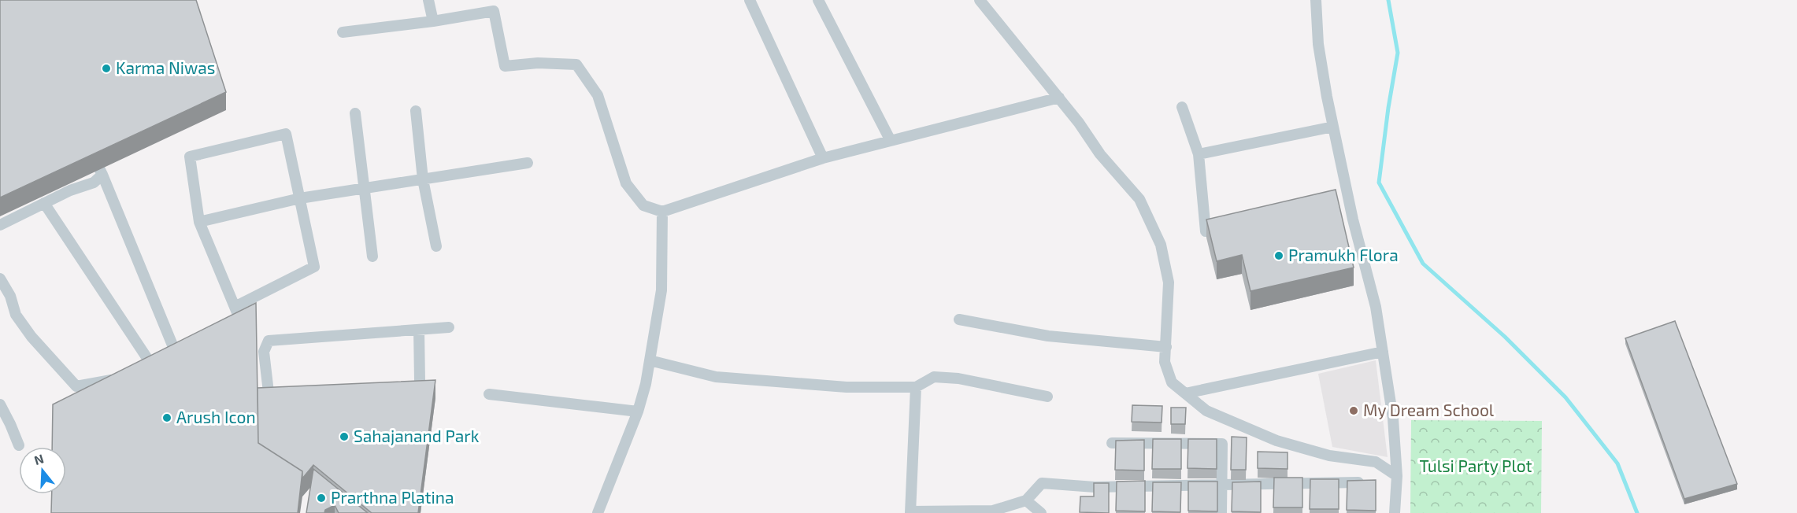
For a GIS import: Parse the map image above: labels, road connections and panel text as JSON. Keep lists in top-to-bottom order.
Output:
{
  "parks": ["Tulsi Party Plot"],
  "places": [
    "Karma Niwas",
    "Pramukh Flora",
    "My Dream School",
    "Arush Icon",
    "Sahajanand Park",
    "Prarthna Platina"
  ],
  "north": "top"
}
